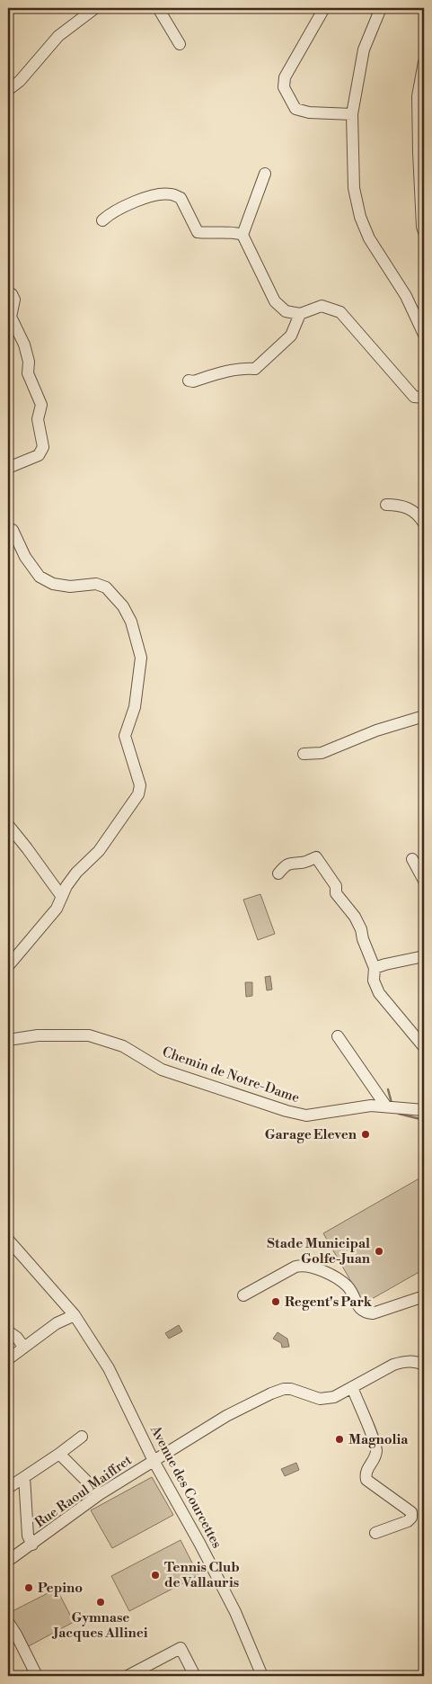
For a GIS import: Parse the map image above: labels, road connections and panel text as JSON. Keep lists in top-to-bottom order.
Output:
{
  "streets": {
    "street": ["Chemin de Notre-Dame", "Avenue des Courcettes", "Rue Raoul Maiffret"]
  },
  "crossings": [
    ["Avenue des Courcettes", "Rue Raoul Maiffret"]
  ],
  "places": [
    "Garage Eleven",
    "Stade Municipal Golfe-Juan",
    "Regent's Park",
    "Magnolia",
    "Tennis Club de Vallauris",
    "Pepino",
    "Gymnase Jacques Allinei"
  ]
}
